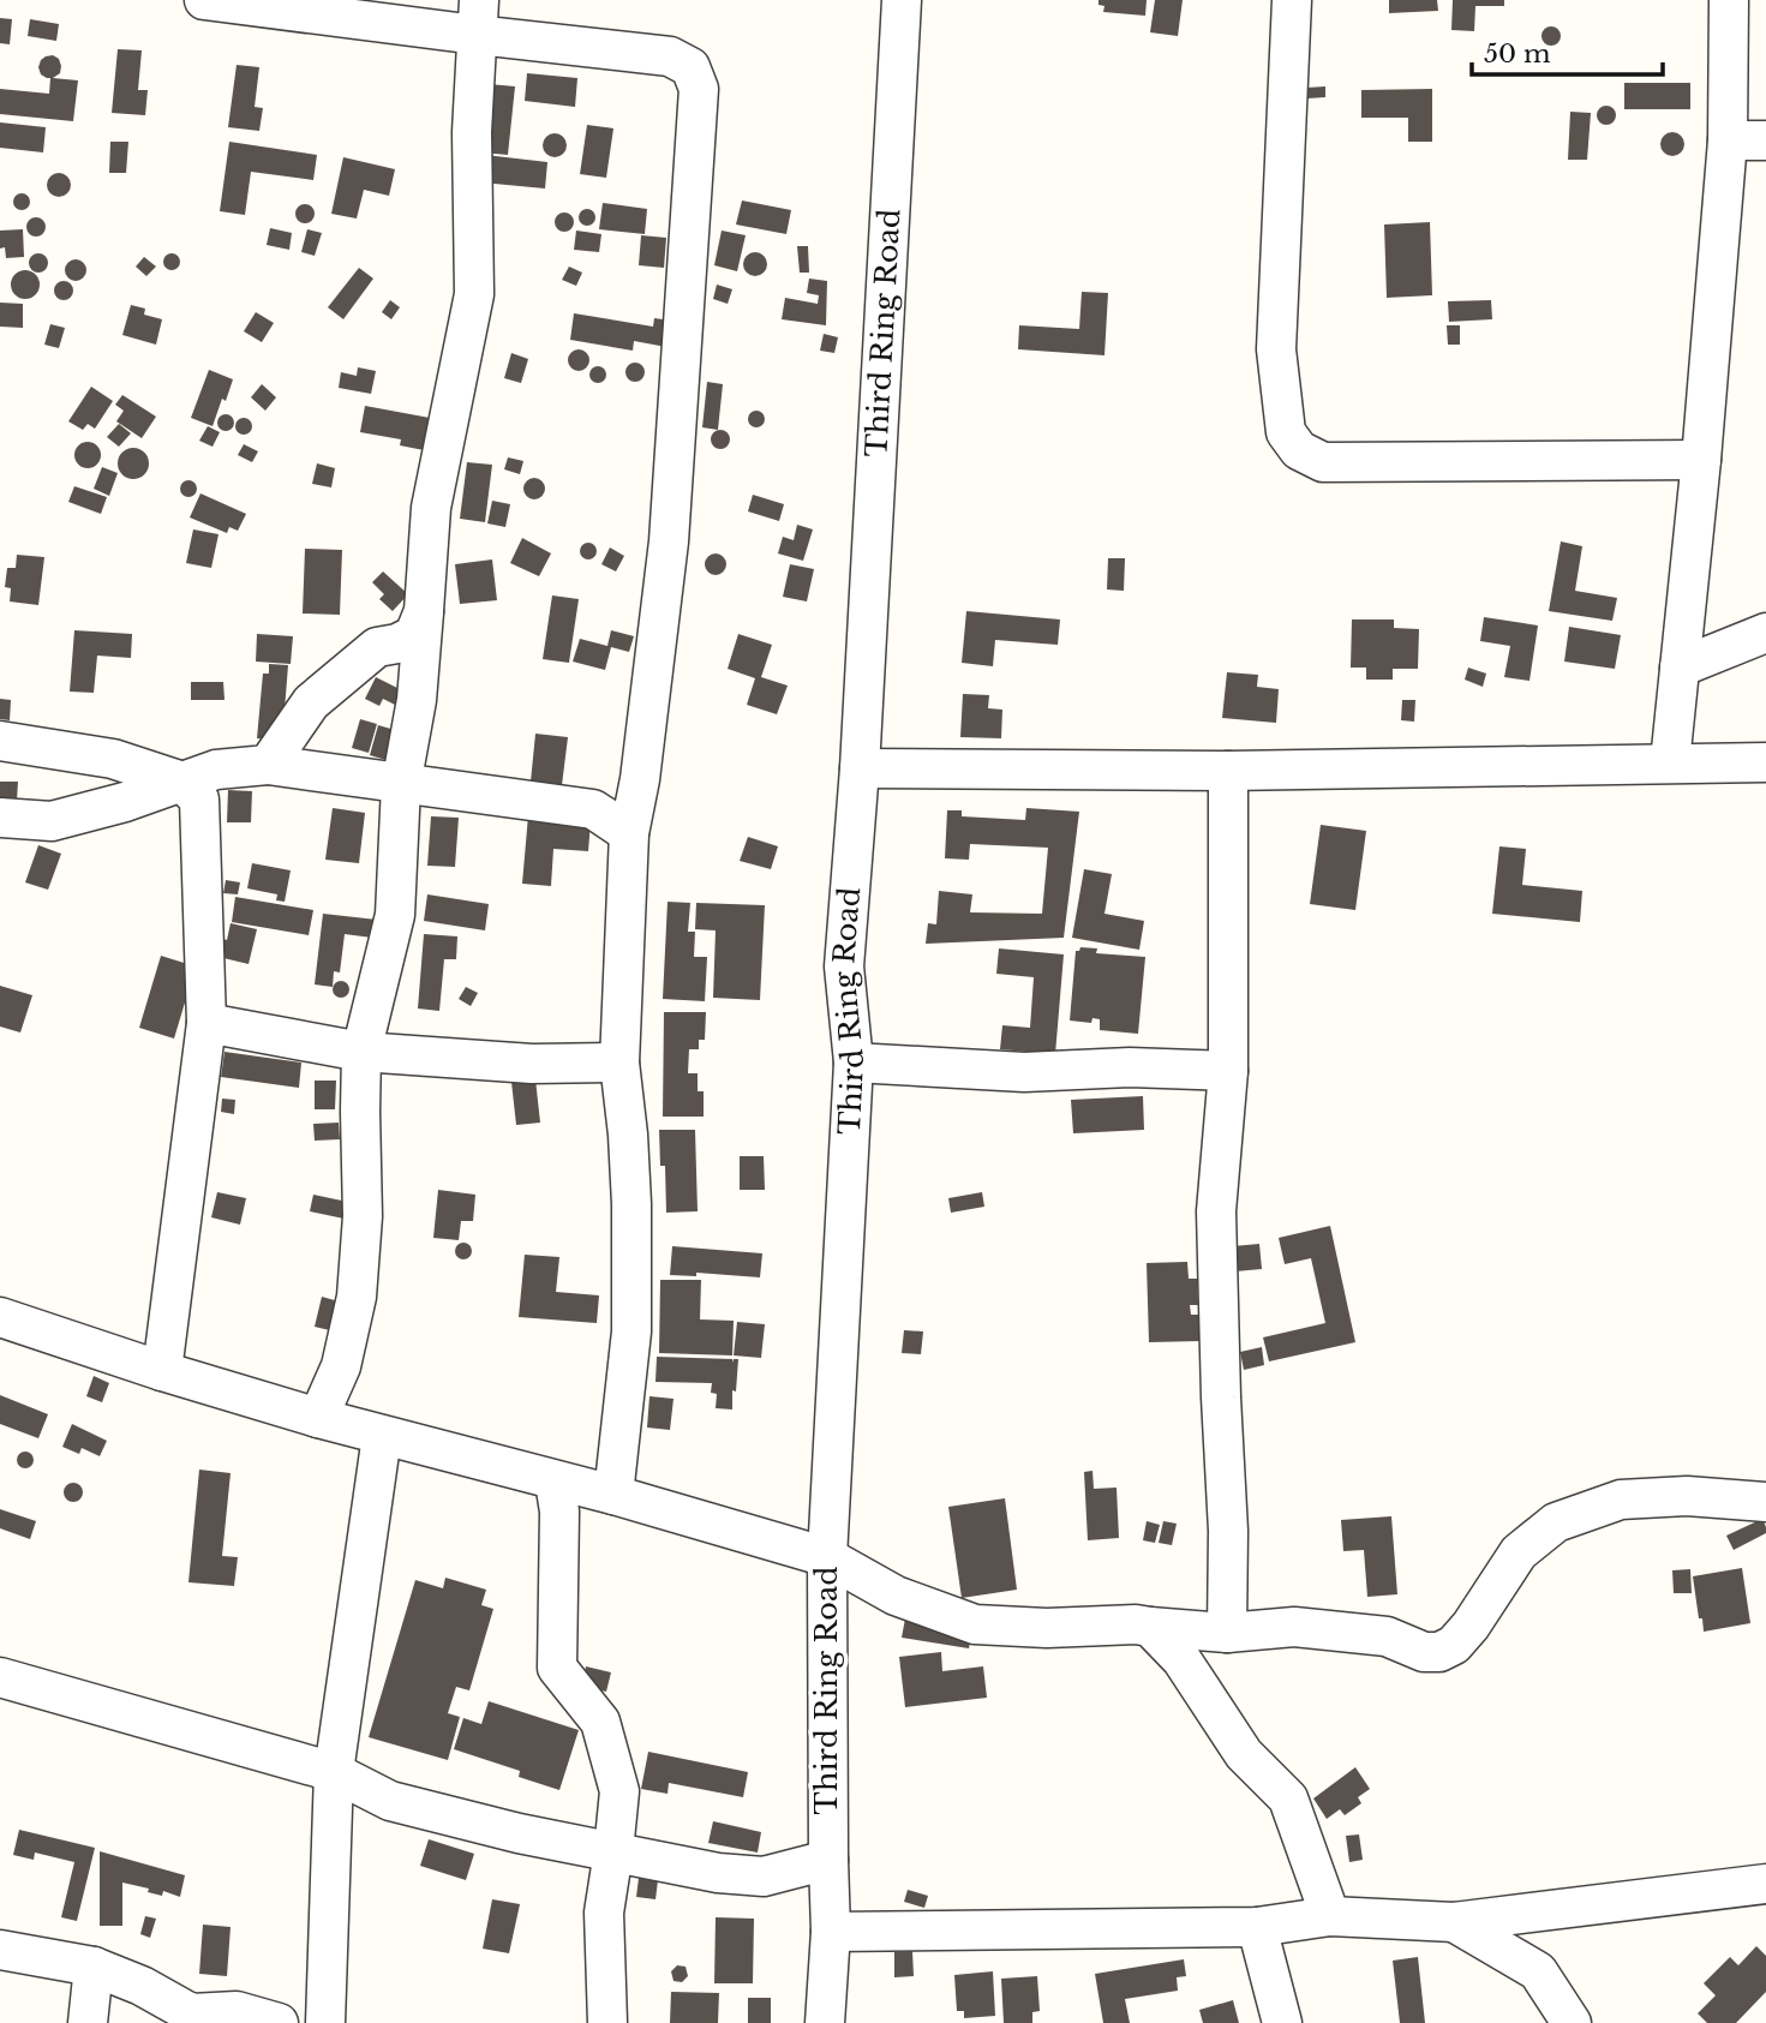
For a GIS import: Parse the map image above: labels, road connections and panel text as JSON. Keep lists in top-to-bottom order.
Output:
{
  "streets": {
    "street": ["Third Ring Road"]
  },
  "scale_bar": "50 m"
}
